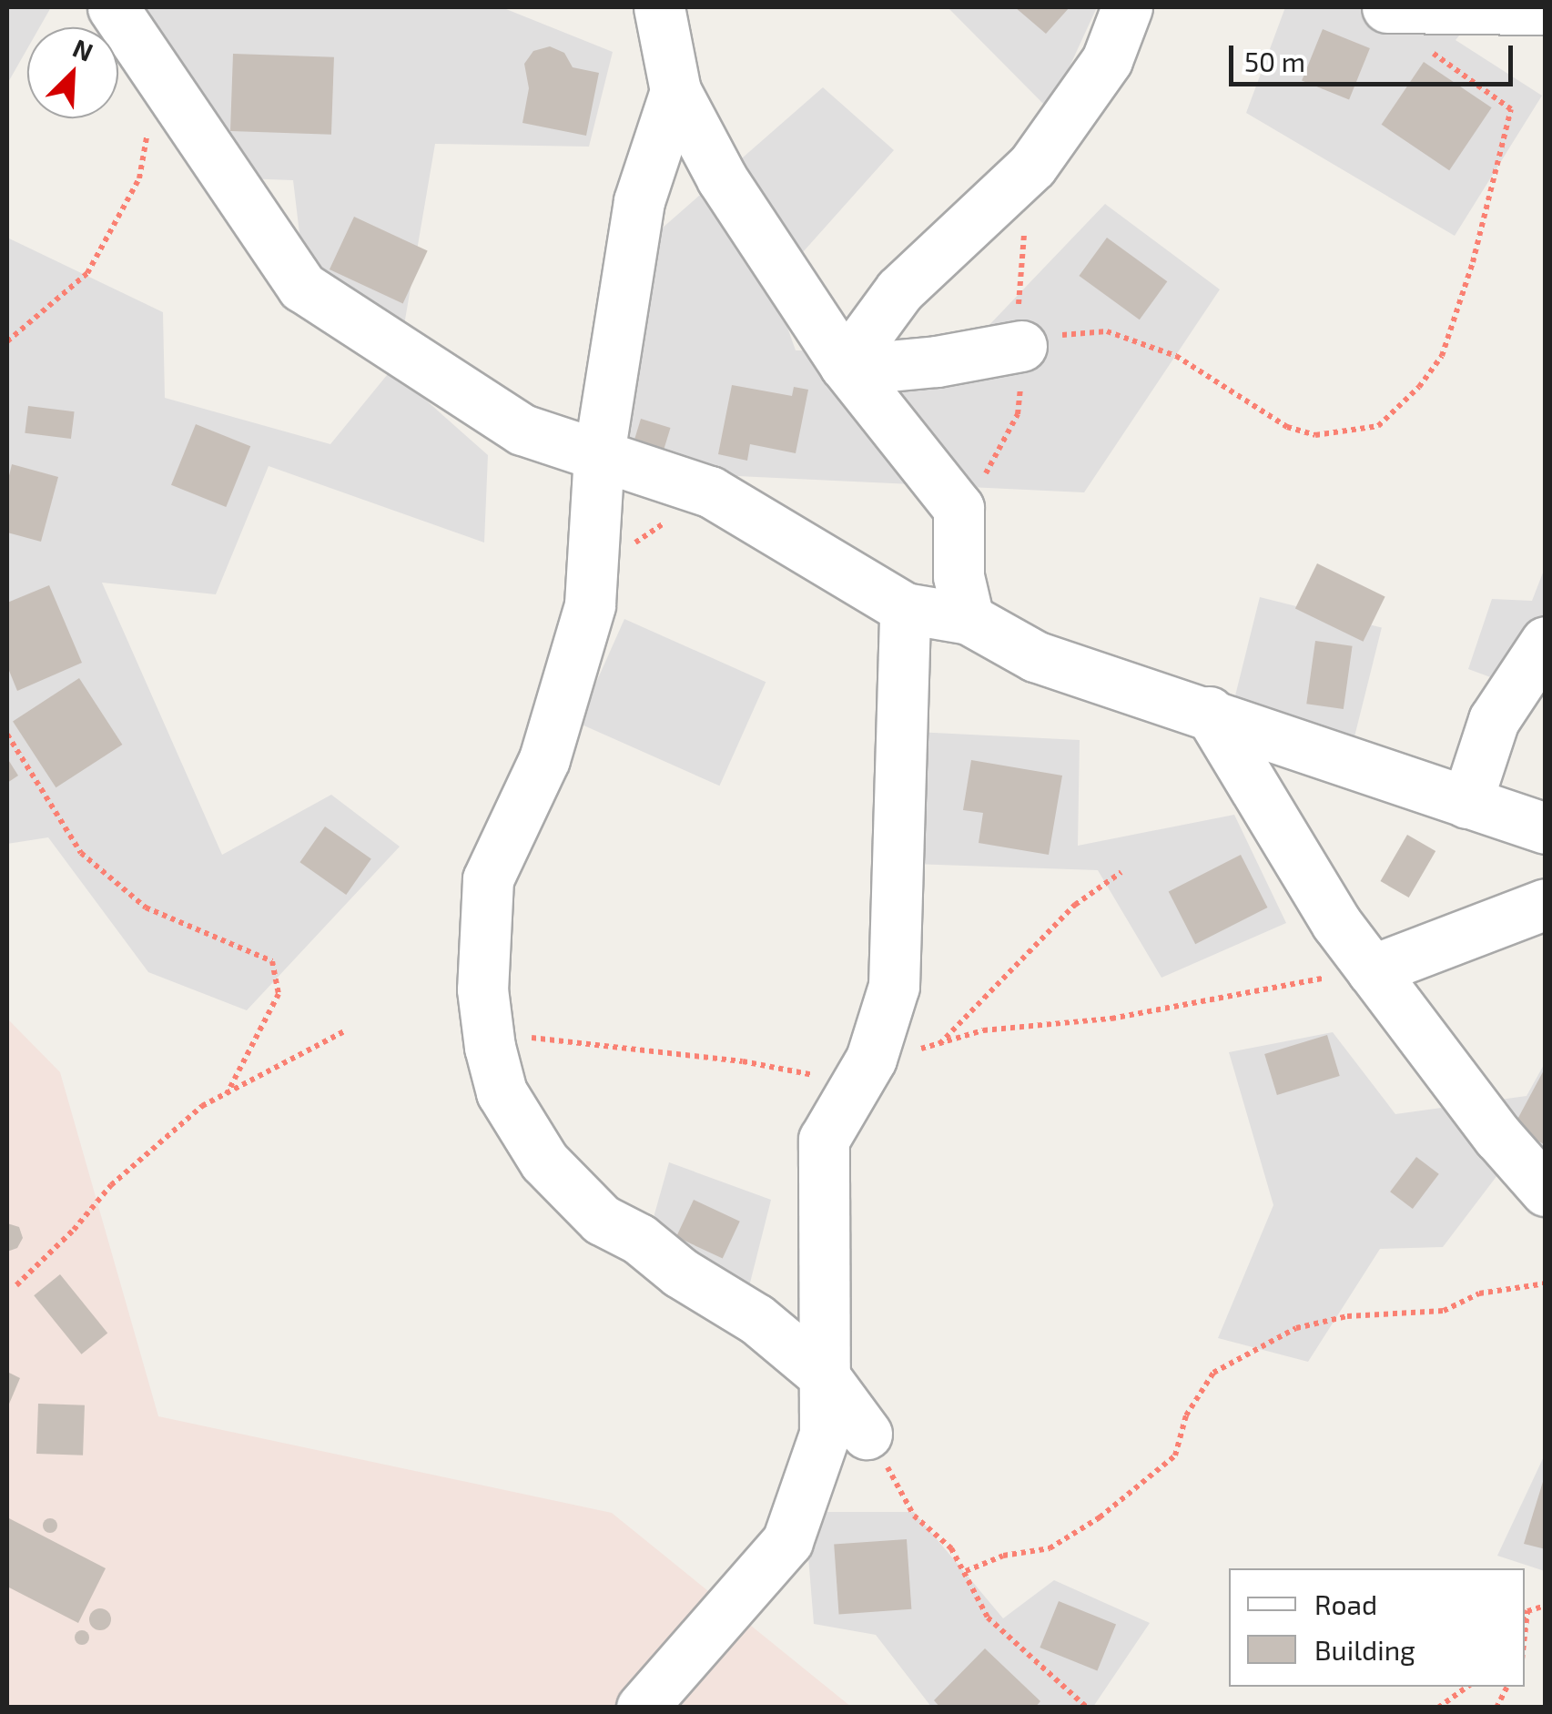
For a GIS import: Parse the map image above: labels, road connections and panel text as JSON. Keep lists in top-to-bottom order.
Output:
{
  "legend": ["Road", "Building"],
  "scale_bar": "50 m",
  "north": "top right"
}
